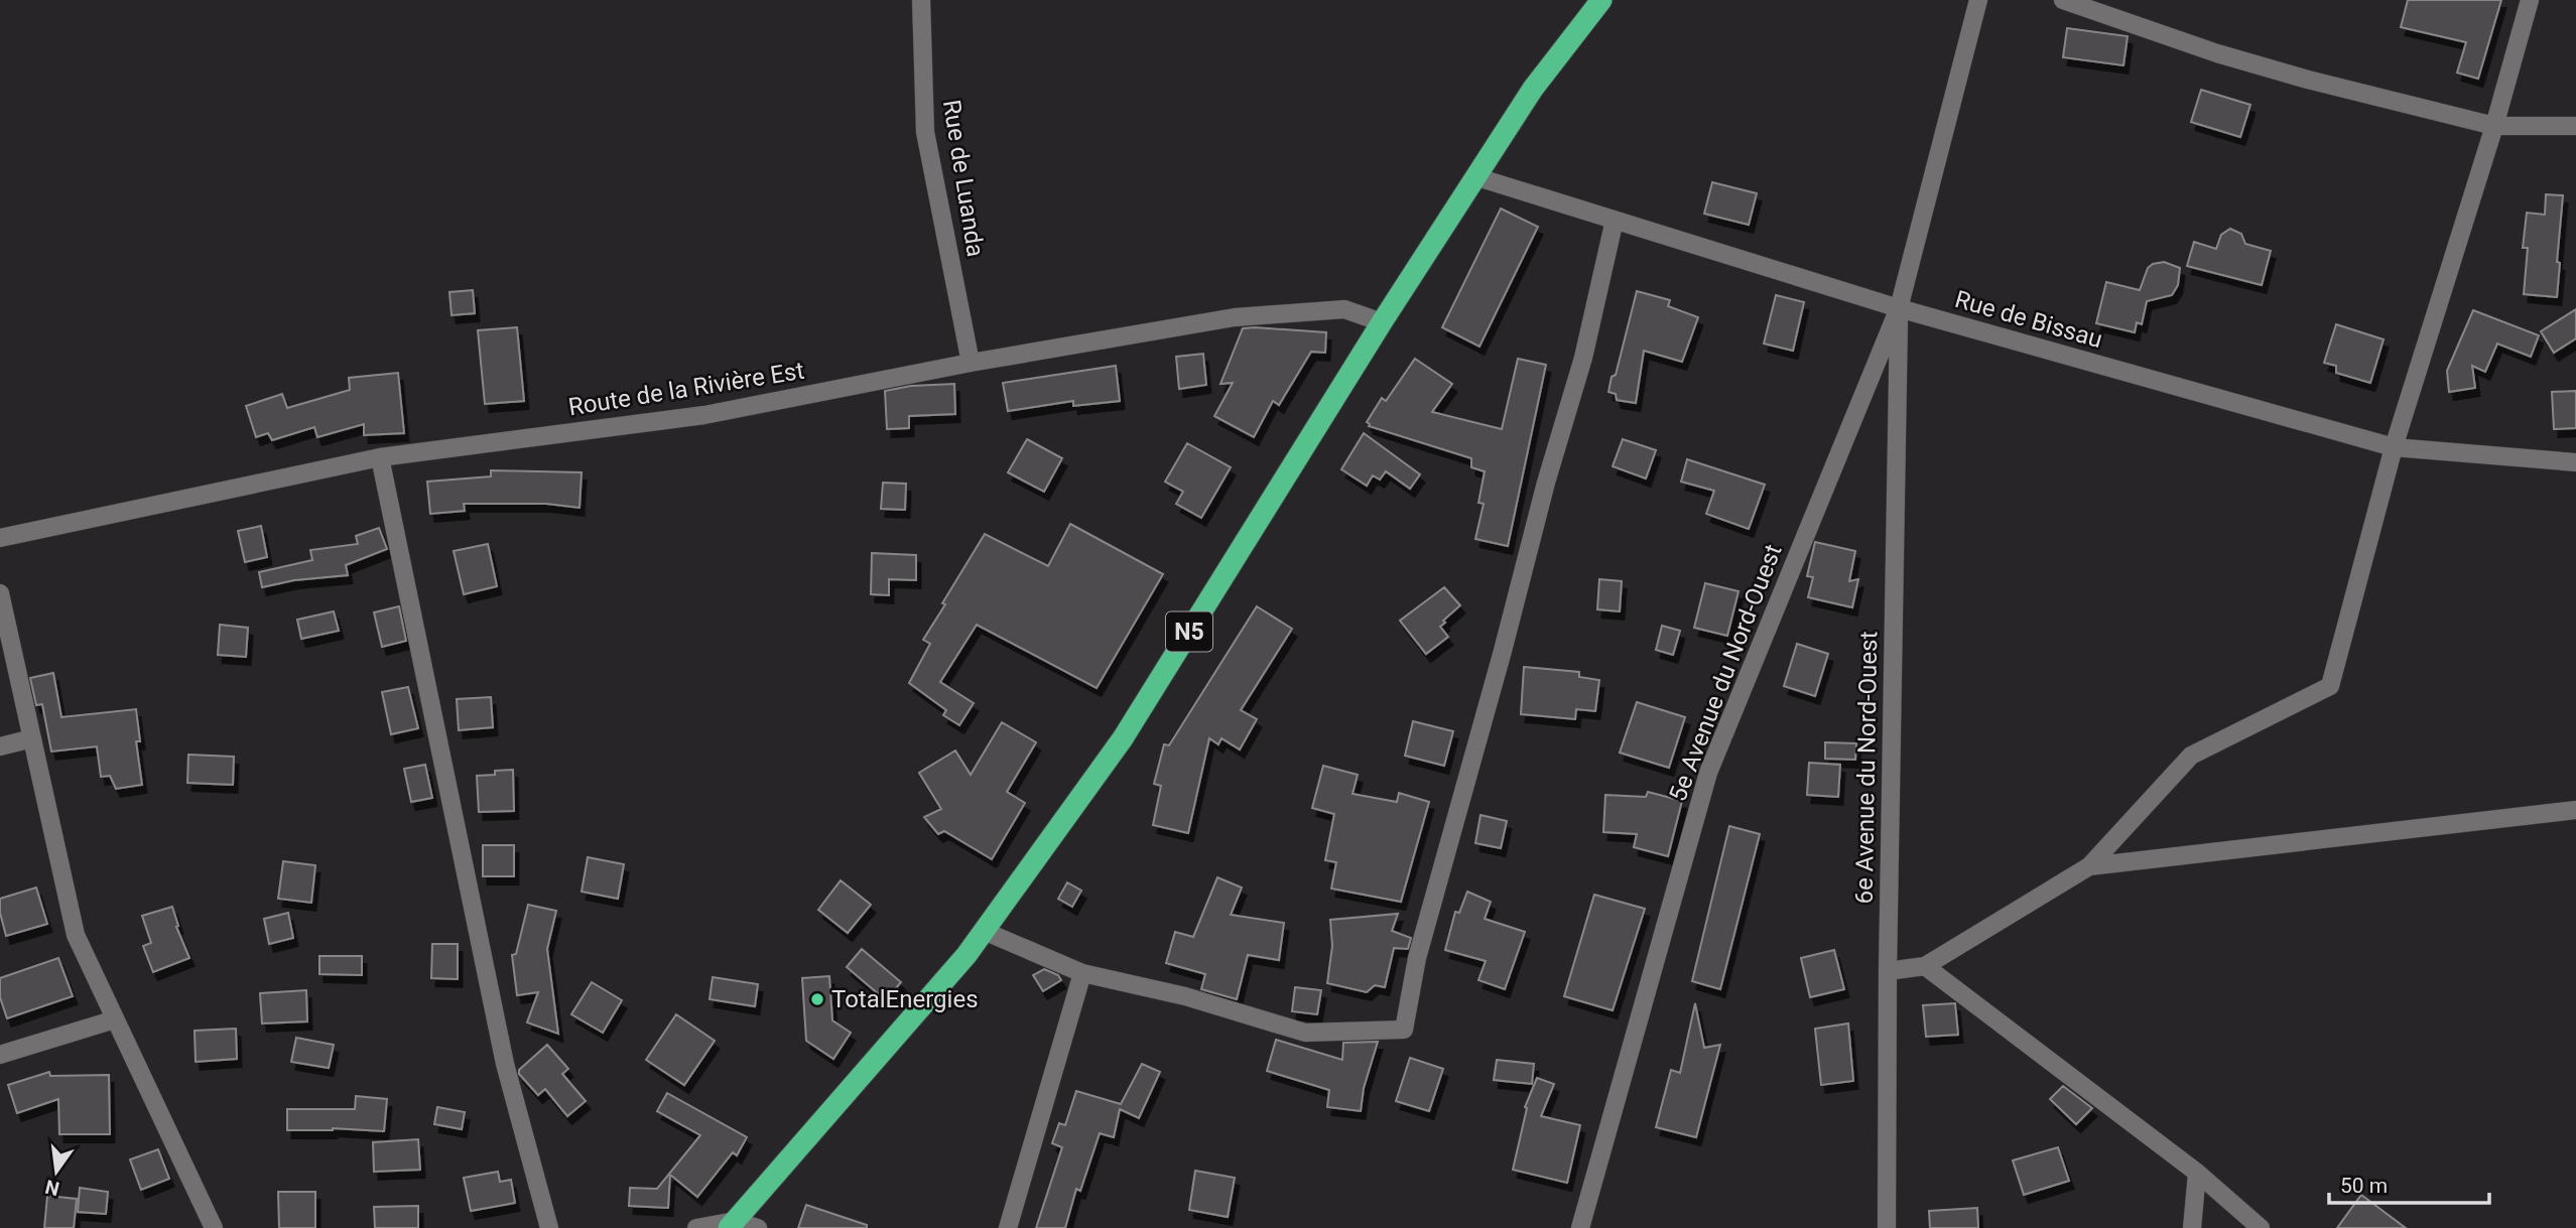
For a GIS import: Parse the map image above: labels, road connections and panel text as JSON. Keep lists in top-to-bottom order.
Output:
{
  "streets": {
    "highway": ["N5"],
    "street": [
      "Rue de Luanda",
      "Rue de Bissau",
      "Route de la Rivière Est",
      "5e Avenue du Nord-Ouest",
      "6e Avenue du Nord-Ouest"
    ]
  },
  "crossings": [
    ["Rue de Luanda", "Route de la Rivière Est"],
    ["Rue de Bissau", "N5"],
    ["Rue de Bissau", "5e Avenue du Nord-Ouest"],
    ["Rue de Bissau", "6e Avenue du Nord-Ouest"],
    ["Route de la Rivière Est", "N5"],
    ["5e Avenue du Nord-Ouest", "6e Avenue du Nord-Ouest"]
  ],
  "places": ["TotalEnergies"],
  "scale_bar": "50 m",
  "north": "bottom"
}
